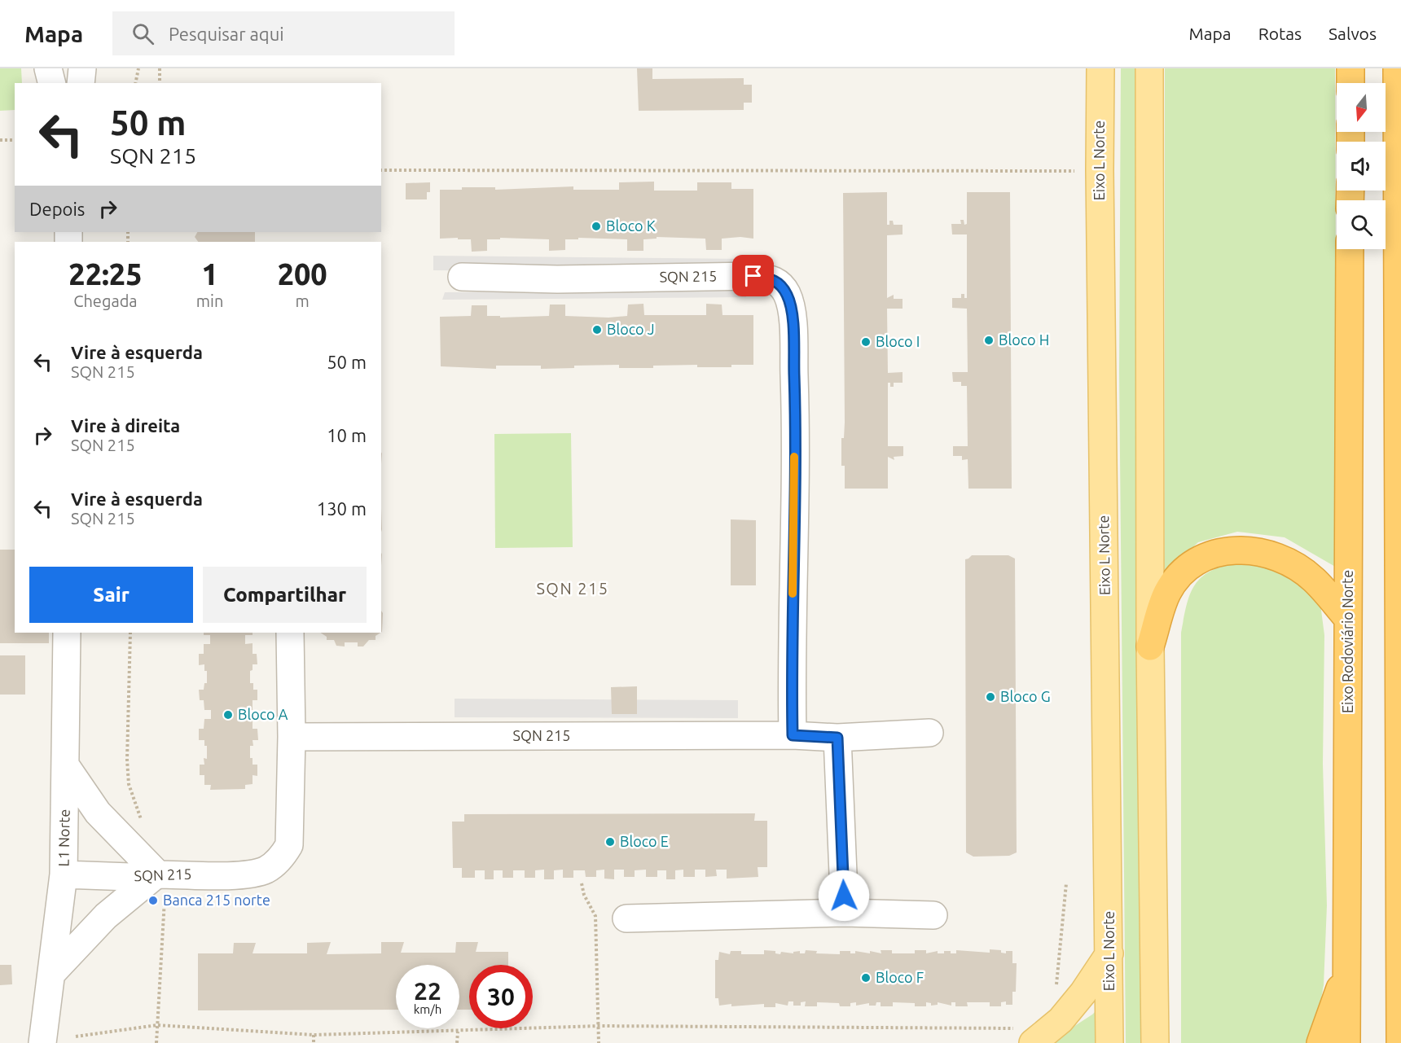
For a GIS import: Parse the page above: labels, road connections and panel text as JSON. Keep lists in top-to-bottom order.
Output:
{
  "streets": {
    "highway": ["Eixo Rodoviário Norte"],
    "main road": ["Eixo L Norte"],
    "street": ["SQN 215", "L1 Norte"]
  },
  "crossings": [
    ["SQN 215", "L1 Norte"]
  ],
  "districts": ["SQN 215"],
  "places": [
    "Bloco K",
    "Bloco J",
    "Bloco H",
    "Bloco I",
    "Bloco G",
    "Bloco A",
    "Bloco E",
    "Banca 215 norte",
    "Bloco F"
  ],
  "north": "bottom",
  "page": {
    "header": "Mapa",
    "search": "Pesquisar aqui",
    "nav": ["Mapa", "Rotas", "Salvos"],
    "turn": ["50 m", "SQN 215"],
    "then": "Depois",
    "eta": [
      "22:25",
      "Chegada",
      "1",
      "min",
      "200",
      "m"
    ],
    "list": [
      {
        "name": "Vire à esquerda",
        "note": "SQN 215",
        "value": "50 m"
      },
      {
        "name": "Vire à direita",
        "note": "SQN 215",
        "value": "10 m"
      },
      {
        "name": "Vire à esquerda",
        "note": "SQN 215",
        "value": "130 m"
      }
    ],
    "buttons": ["Sair", "Compartilhar"],
    "speed": "22 km/h",
    "limit": "30"
  }
}
